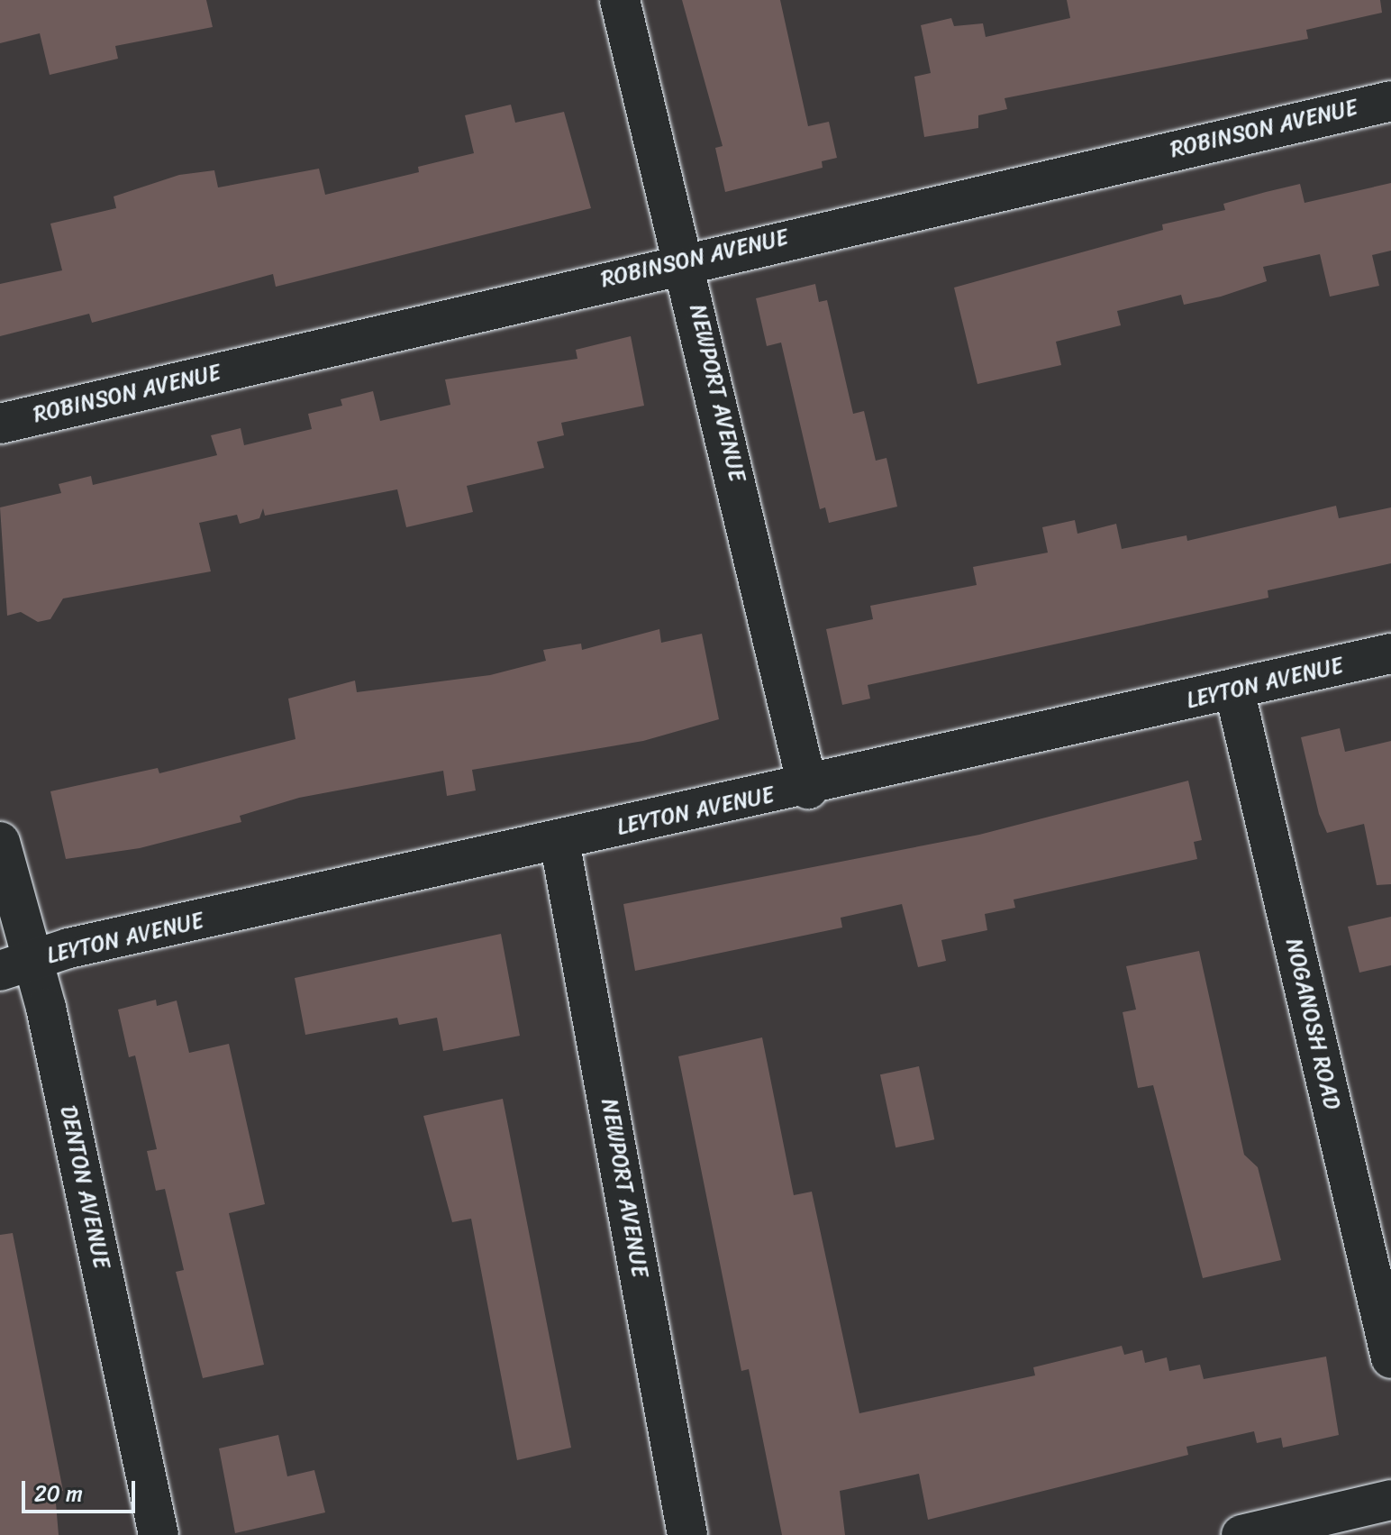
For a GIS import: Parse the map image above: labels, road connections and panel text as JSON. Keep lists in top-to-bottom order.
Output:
{
  "streets": {
    "street": [
      "ROBINSON AVENUE",
      "NEWPORT AVENUE",
      "LEYTON AVENUE",
      "NOGANOSH ROAD",
      "DENTON AVENUE"
    ]
  },
  "crossings": [
    ["ROBINSON AVENUE", "NEWPORT AVENUE"],
    ["NEWPORT AVENUE", "LEYTON AVENUE"],
    ["LEYTON AVENUE", "NOGANOSH ROAD"],
    ["LEYTON AVENUE", "DENTON AVENUE"]
  ],
  "scale_bar": "20 m"
}
